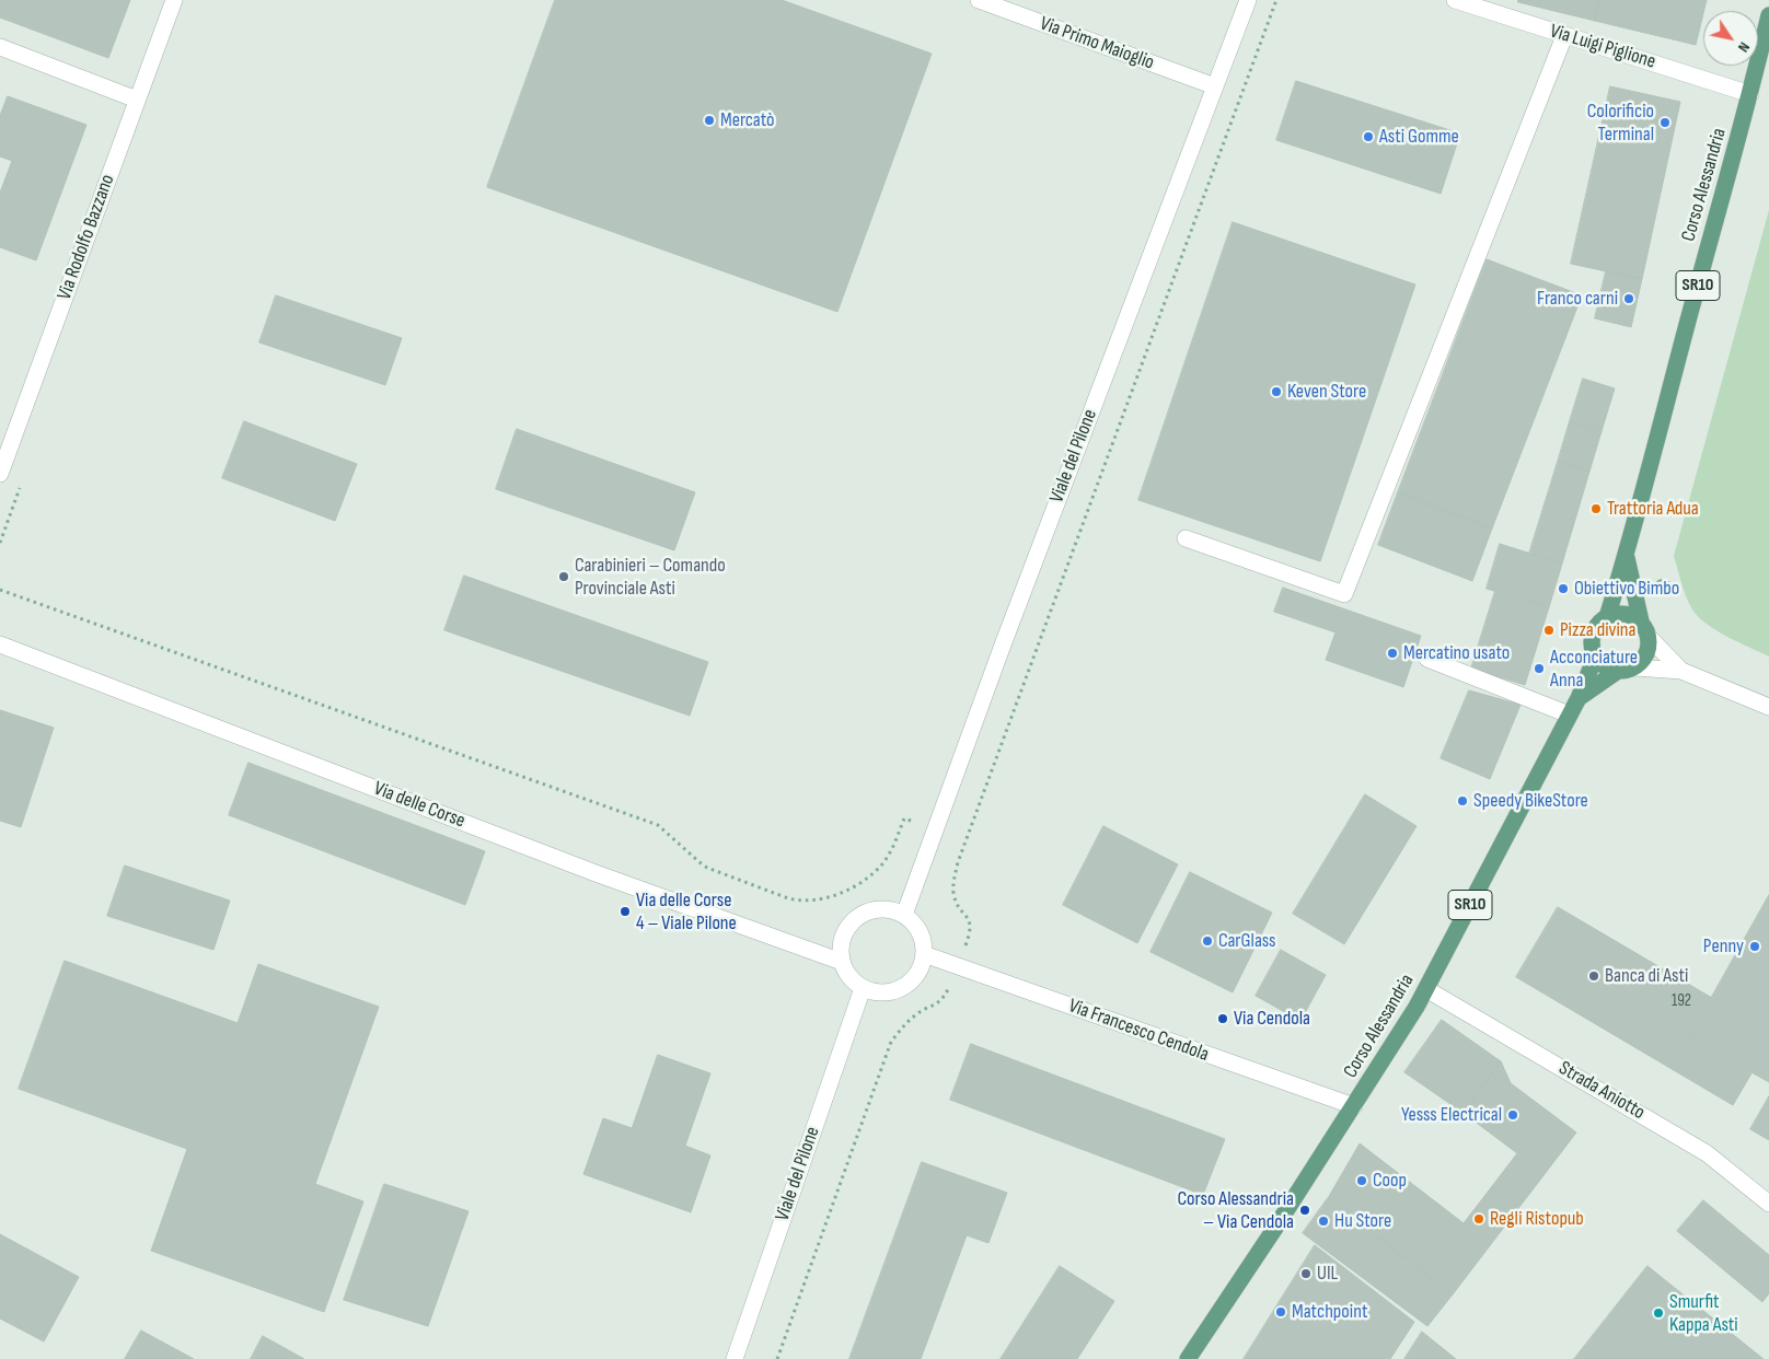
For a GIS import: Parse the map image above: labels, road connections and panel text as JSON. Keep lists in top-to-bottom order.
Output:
{
  "streets": {
    "main road": ["Corso Alessandria", "SR10"],
    "street": [
      "Via Primo Maioglio",
      "Via Luigi Piglione",
      "Via Rodolfo Bazzano",
      "Viale del Pilone",
      "Via delle Corse",
      "Via Francesco Cendola",
      "Strada Aniotto"
    ]
  },
  "crossings": [
    ["Via Primo Maioglio", "Viale del Pilone"],
    ["Via Luigi Piglione", "Corso Alessandria"],
    ["Corso Alessandria", "Via Francesco Cendola"],
    ["Corso Alessandria", "Strada Aniotto"],
    ["Viale del Pilone", "Via delle Corse"],
    ["Viale del Pilone", "Via Francesco Cendola"],
    ["Via delle Corse", "Via Francesco Cendola"]
  ],
  "places": [
    "Mercatò",
    "Colorificio Terminal",
    "Asti Gomme",
    "Franco carni",
    "Keven Store",
    "Trattoria Adua",
    "Carabinieri – Comando Provinciale Asti",
    "Obiettivo Bimbo",
    "Pizza divina",
    "Mercatino usato",
    "Acconciature Anna",
    "Speedy BikeStore",
    "Via delle Corse 4 – Viale Pilone",
    "CarGlass",
    "Penny",
    "Banca di Asti",
    "Via Cendola",
    "Yesss Electrical",
    "Coop",
    "Corso Alessandria – Via Cendola",
    "Regli Ristopub",
    "Hu Store",
    "UIL",
    "Matchpoint",
    "Smurfit Kappa Asti"
  ],
  "house_numbers": ["192"],
  "north": "bottom right"
}
